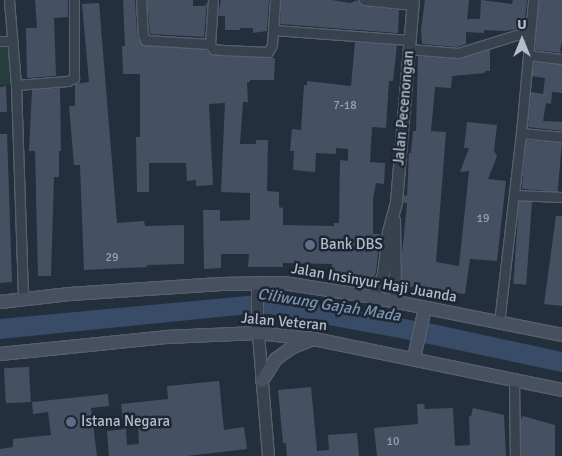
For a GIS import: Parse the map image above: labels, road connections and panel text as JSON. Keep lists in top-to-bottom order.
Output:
{
  "streets": {
    "main road": ["Jalan Insinyur Haji Juanda", "Jalan Veteran"],
    "street": ["Jalan Pecenongan"]
  },
  "crossings": [
    ["Jalan Pecenongan", "Jalan Insinyur Haji Juanda"]
  ],
  "water": ["Ciliwung Gajah Mada"],
  "places": ["Bank DBS", "Istana Negara"],
  "house_numbers": [
    "7-18",
    "19",
    "29",
    "10"
  ],
  "north": "top"
}
